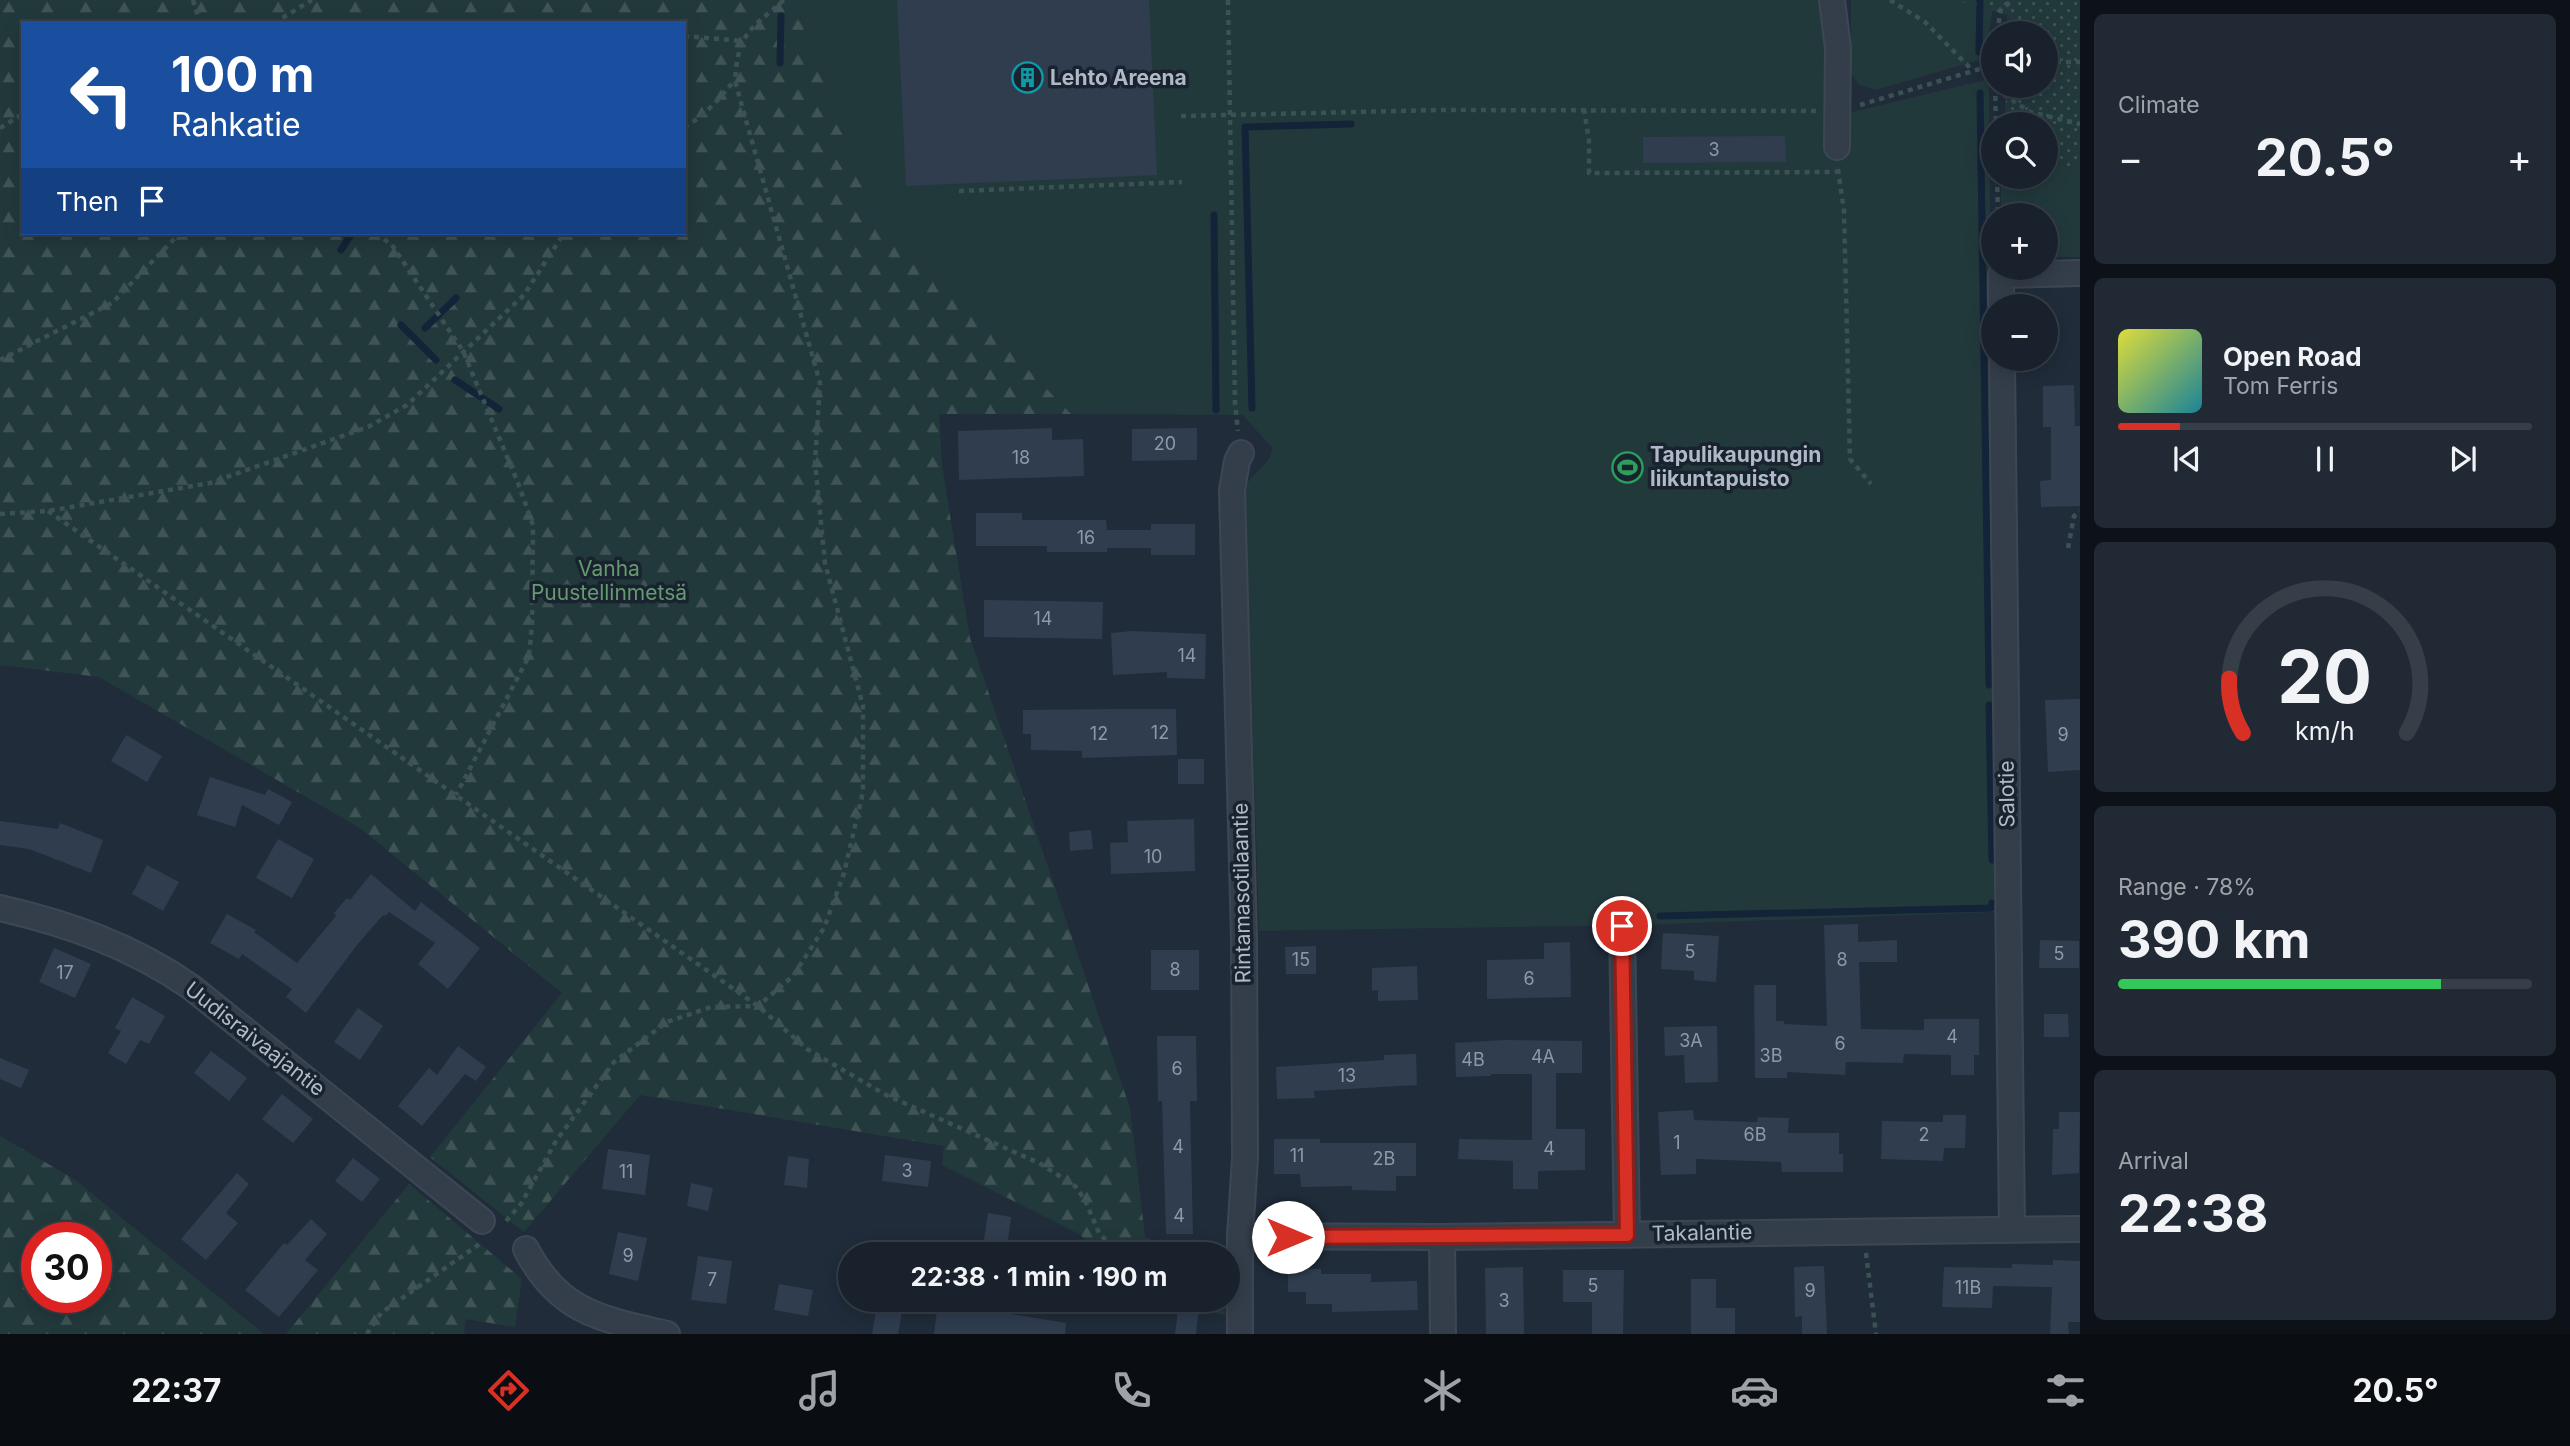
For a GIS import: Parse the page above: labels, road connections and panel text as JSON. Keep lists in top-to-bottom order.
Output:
{
  "streets": {
    "street": [
      "Salotie",
      "Rintamasotilaantie",
      "Uudisraivaajantie",
      "Takalantie"
    ]
  },
  "crossings": [
    ["Salotie", "Takalantie"],
    ["Rintamasotilaantie", "Takalantie"]
  ],
  "parks": ["Vanha Puustellinmetsä"],
  "places": {
    "building": ["Lehto Areena"],
    "sports": ["Tapulikaupungin liikuntapuisto"]
  },
  "house_numbers": [
    "3",
    "20",
    "18",
    "16",
    "14",
    "14",
    "12",
    "12",
    "9",
    "10",
    "5",
    "5",
    "15",
    "8",
    "8",
    "17",
    "6",
    "4",
    "3A",
    "6",
    "3B",
    "4A",
    "4B",
    "6",
    "13",
    "6B",
    "2",
    "1",
    "4",
    "4",
    "11",
    "2B",
    "3",
    "11",
    "4",
    "9",
    "7",
    "5",
    "11B",
    "9",
    "3"
  ],
  "page": {
    "tile": [
      "Climate",
      ["Range · 78%", "390 km"],
      ["Arrival", "22:38"]
    ],
    "map_buttons": ["+", "−"],
    "turn": ["100 m", "Rahkatie"],
    "heat": ["−", "20.5°", "+"],
    "then": "Then",
    "song": ["Open Road", "Tom Ferris"],
    "limit": "30",
    "trip": "22:38 · 1 min · 190 m",
    "tabs": ["22:37", "20.5°"],
    "gauge": ["20", "km/h"]
  }
}
